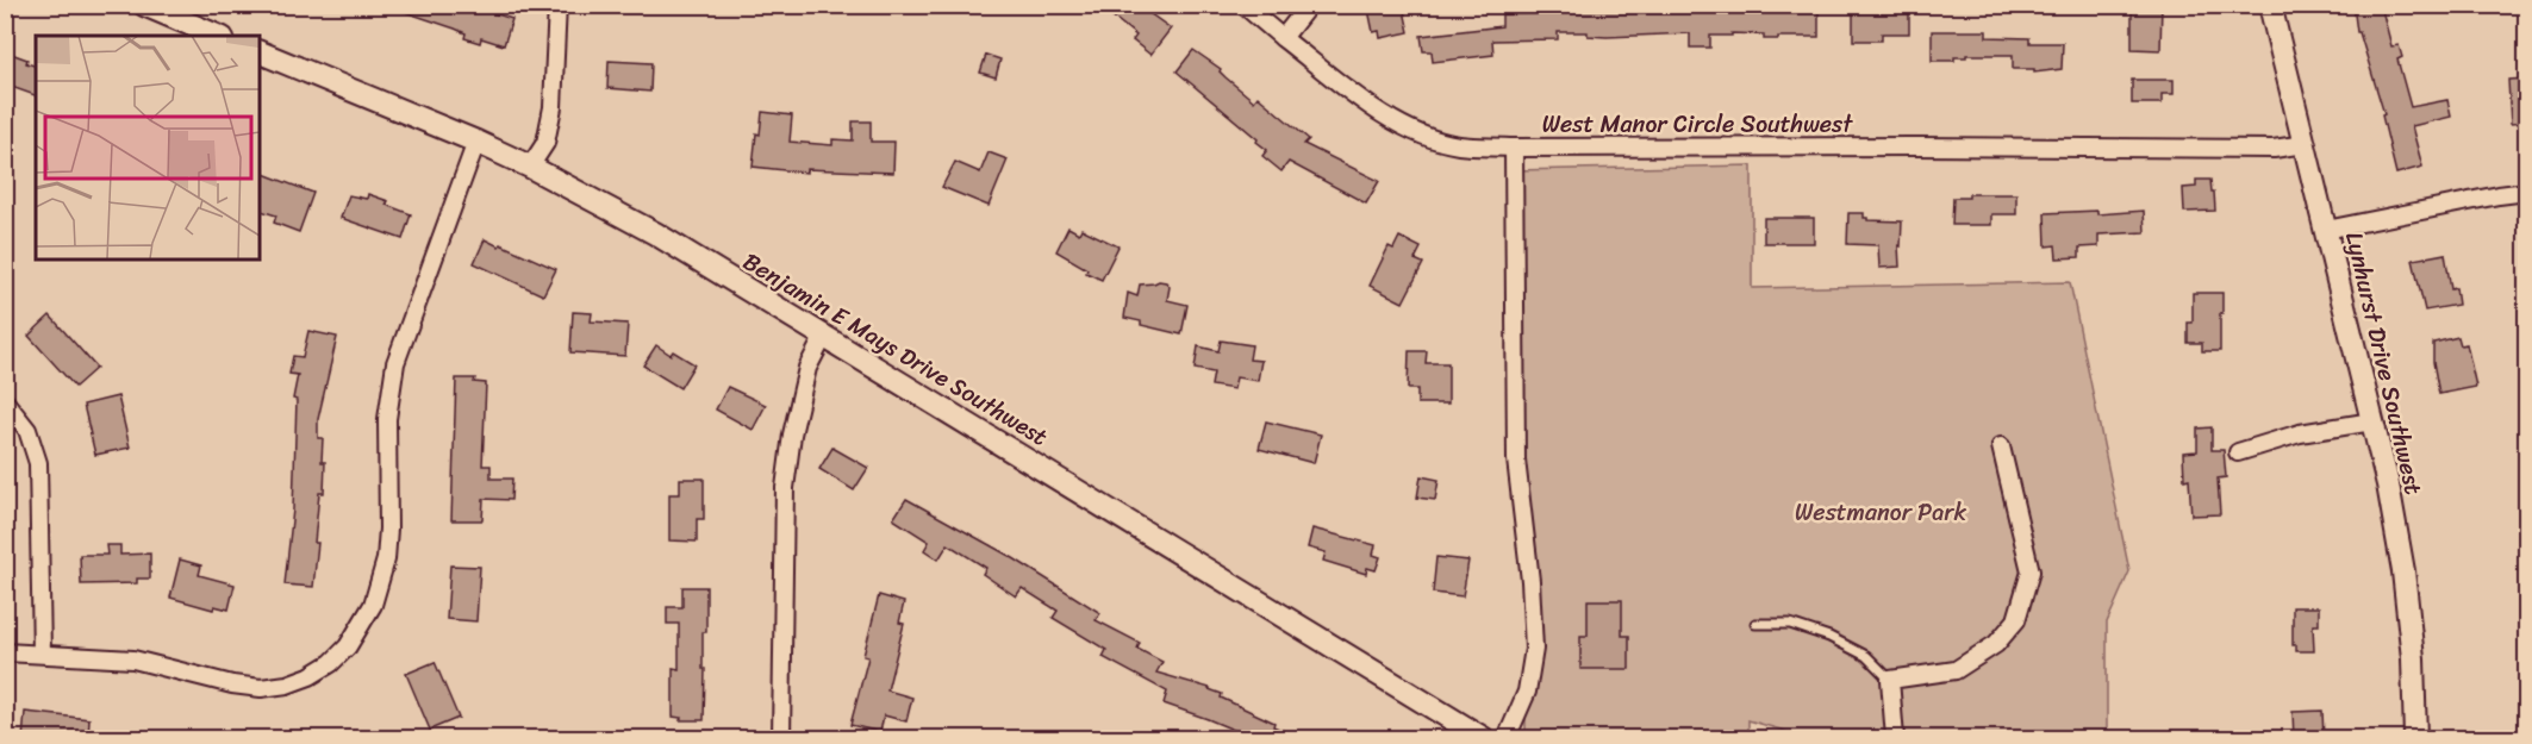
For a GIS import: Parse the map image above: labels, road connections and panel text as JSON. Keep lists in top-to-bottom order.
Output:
{
  "streets": {
    "street": ["West Manor Circle Southwest", "Benjamin E Mays Drive Southwest", "Lynhurst Drive Southwest"]
  },
  "crossings": [
    ["West Manor Circle Southwest", "Lynhurst Drive Southwest"]
  ],
  "parks": ["Westmanor Park"]
}
